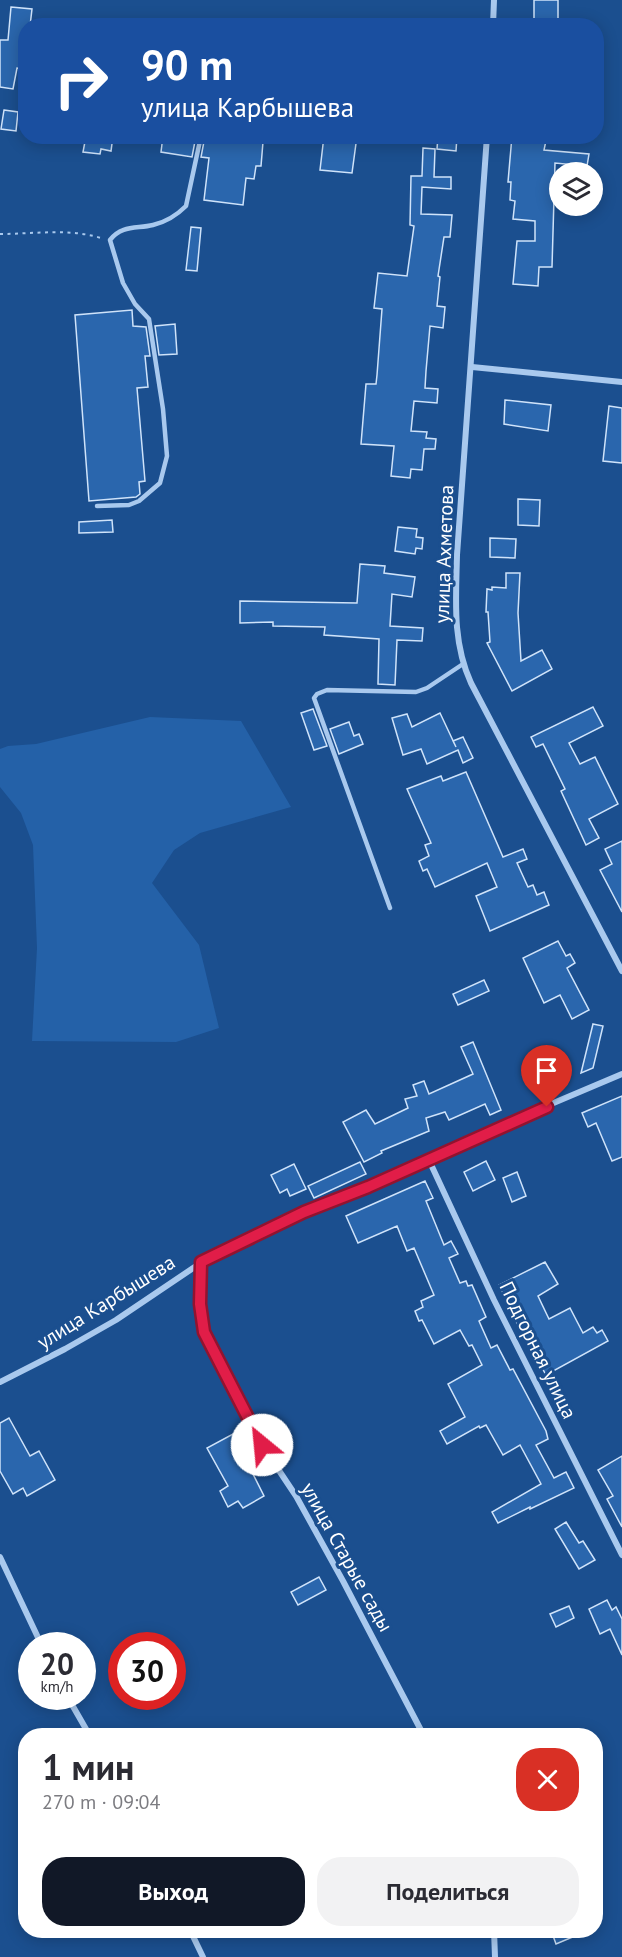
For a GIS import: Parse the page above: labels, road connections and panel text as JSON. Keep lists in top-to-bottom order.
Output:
{
  "streets": {
    "street": [
      "улица Ахметова",
      "улица Карбышева",
      "Подгорная улица",
      "улица Старые сады"
    ]
  },
  "crossings": [
    ["улица Карбышева", "Подгорная улица"],
    ["улица Карбышева", "улица Старые сады"]
  ],
  "page": {
    "turn": ["90 m", "улица Карбышева"],
    "speed": "20 km/h",
    "limit": "30",
    "heading": ["1 мин", "270 m · 09:04"],
    "buttons": ["Выход", "Поделиться"]
  }
}
